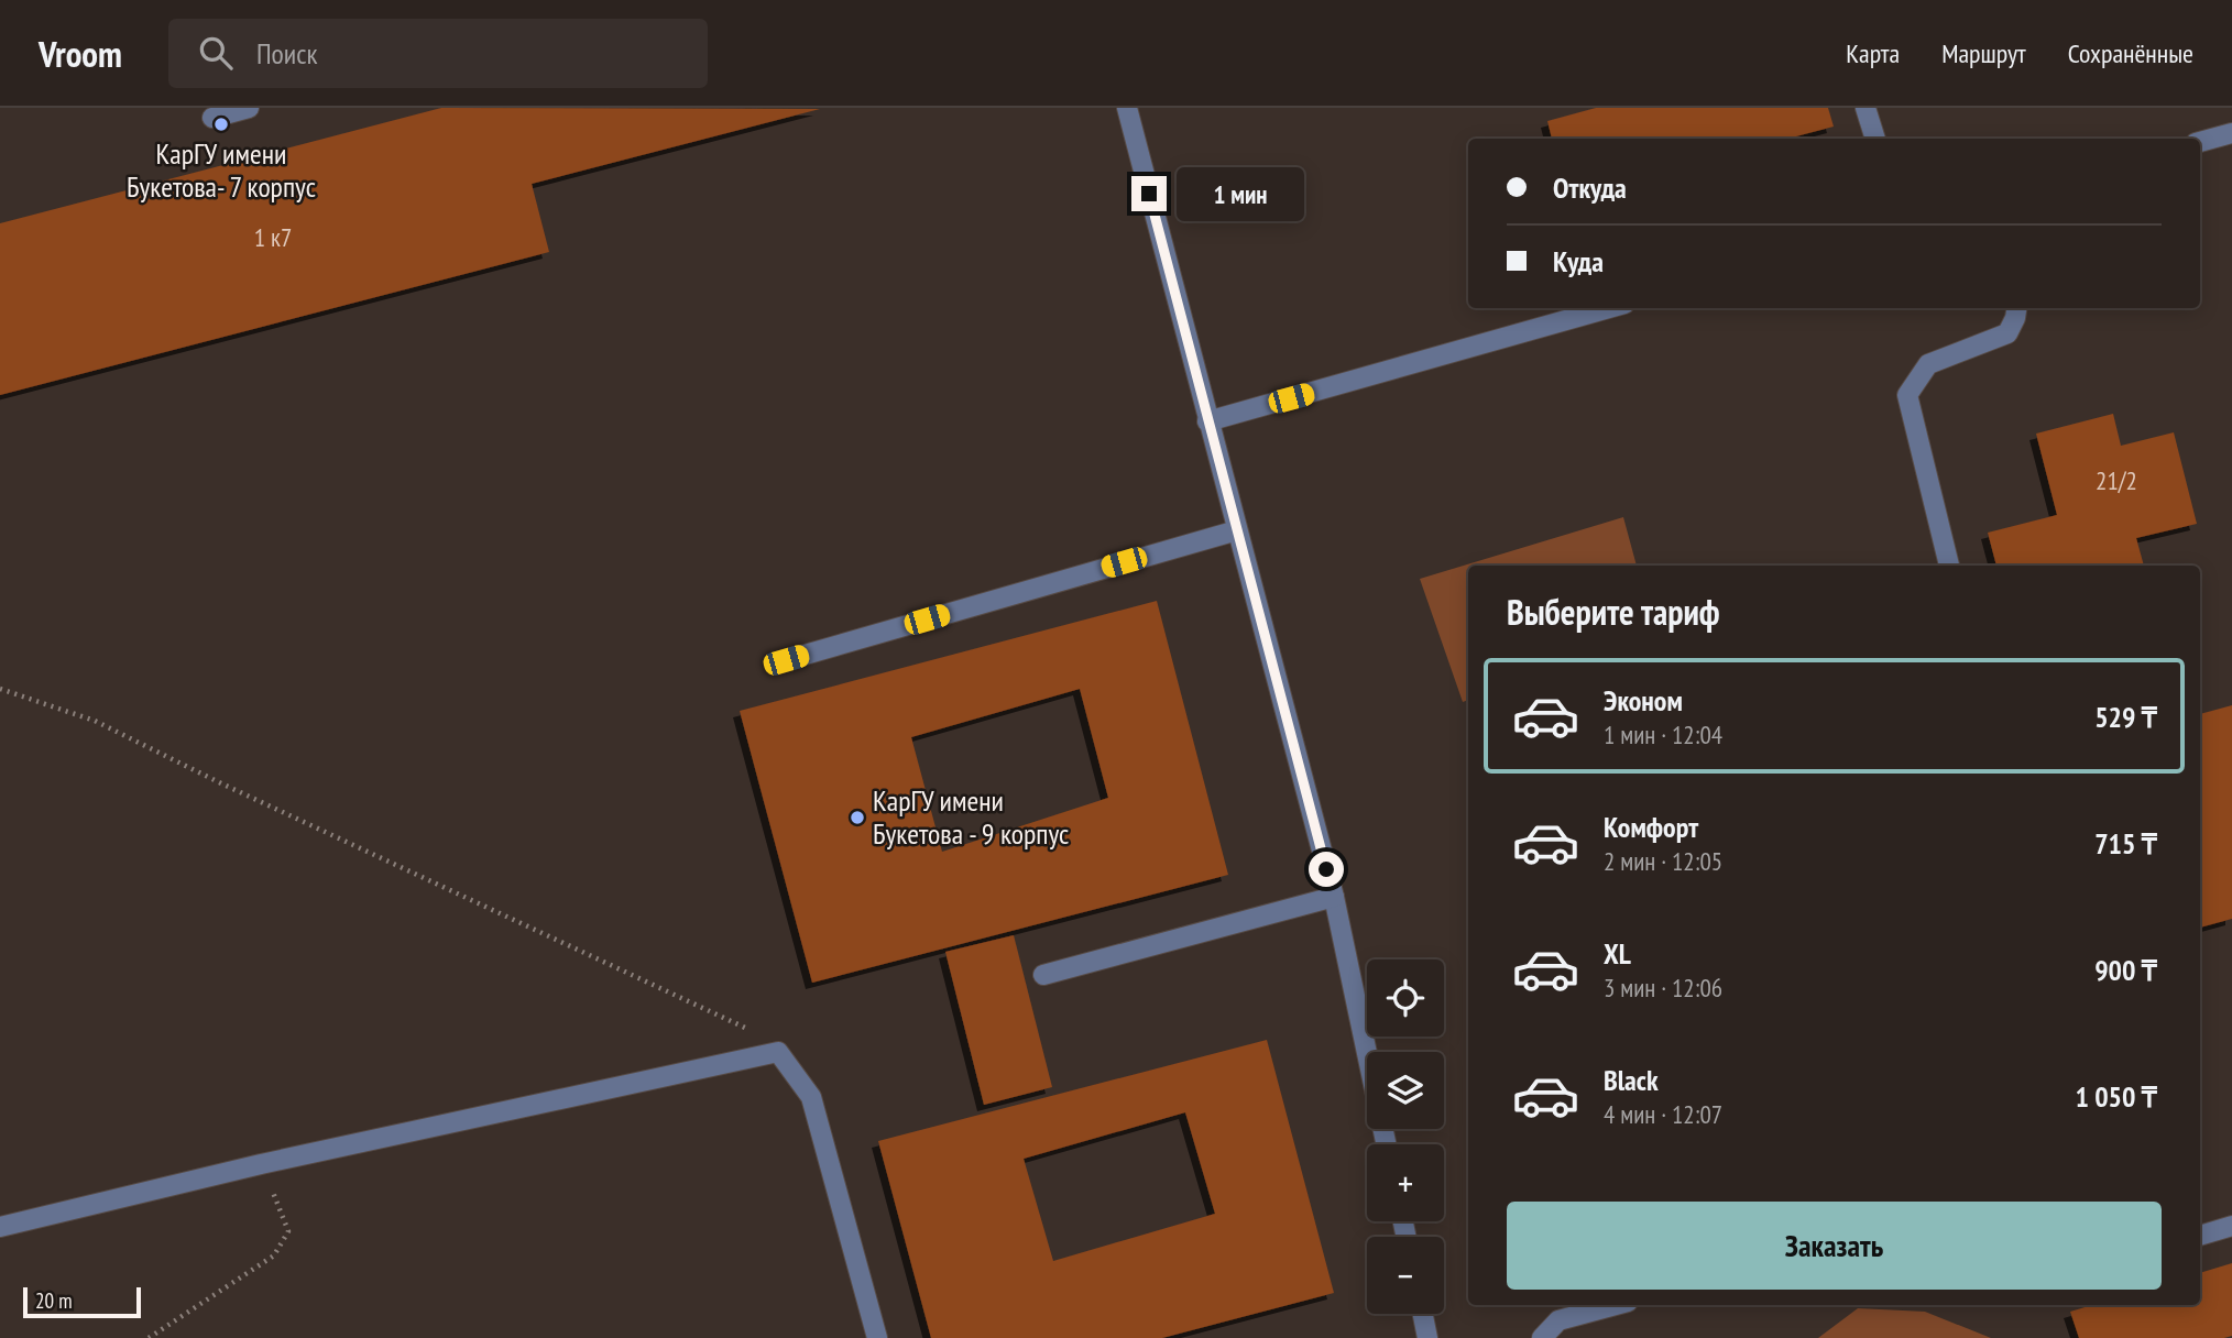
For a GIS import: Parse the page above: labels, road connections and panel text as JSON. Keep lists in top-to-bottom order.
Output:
{
  "places": ["КарГУ имени Букетова- 7 корпус", "КарГУ имени Букетова - 9 корпус"],
  "house_numbers": ["1 к7", "21/2"],
  "scale_bar": "20 m",
  "page": {
    "header": "Vroom",
    "search": "Поиск",
    "nav": ["Карта", "Маршрут", "Сохранённые"],
    "banner": ["Откуда", "Куда"],
    "bubble": "1 мин",
    "heading": "Выберите тариф",
    "list": [
      {
        "name": "Эконом",
        "note": "1 мин · 12:04",
        "value": "529 ₸"
      },
      {
        "name": "Комфорт",
        "note": "2 мин · 12:05",
        "value": "715 ₸"
      },
      {
        "name": "XL",
        "note": "3 мин · 12:06",
        "value": "900 ₸"
      },
      {
        "name": "Black",
        "note": "4 мин · 12:07",
        "value": "1 050 ₸"
      }
    ],
    "map_buttons": ["+", "−"],
    "buttons": "Заказать",
    "scale": "20 m"
  }
}
